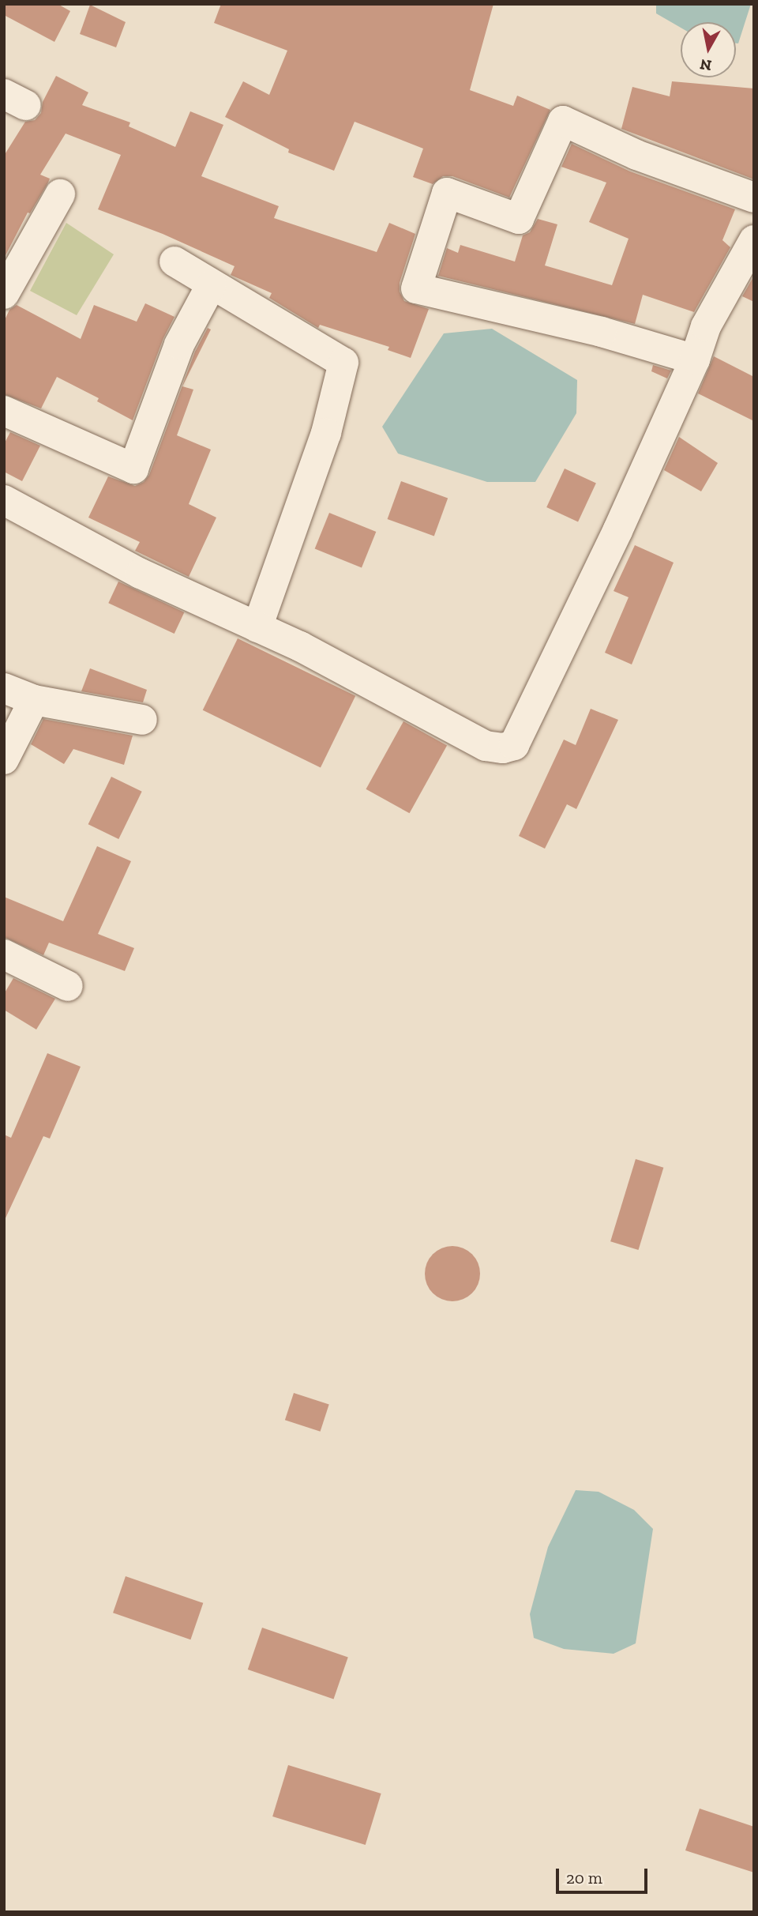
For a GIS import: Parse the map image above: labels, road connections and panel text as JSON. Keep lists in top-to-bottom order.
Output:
{
  "scale_bar": "20 m",
  "north": "bottom"
}
